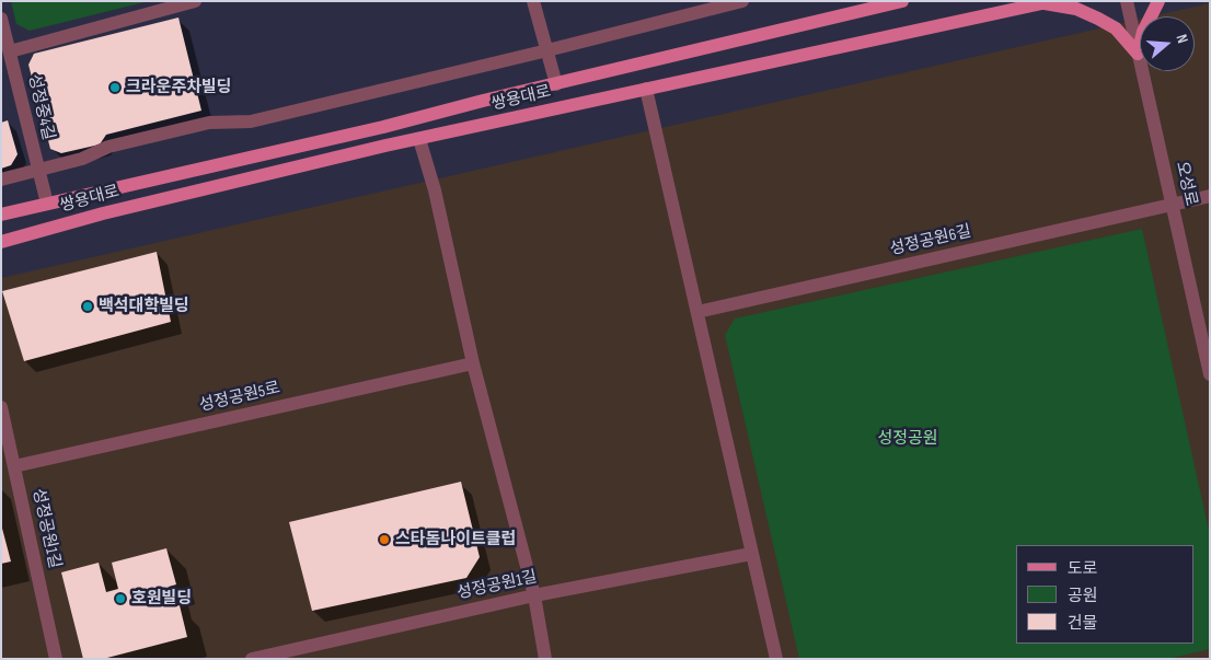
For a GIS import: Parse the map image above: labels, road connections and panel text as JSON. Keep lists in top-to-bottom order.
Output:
{
  "streets": {
    "main road": ["쌍용대로"],
    "street": [
      "성정중4길",
      "오성로",
      "성정공원6길",
      "성정공원5로",
      "성정공원1길"
    ]
  },
  "crossings": [
    ["쌍용대로", "성정중4길"],
    ["오성로", "성정공원6길"],
    ["성정공원5로", "성정공원1길"]
  ],
  "parks": ["성정공원"],
  "places": [
    "크라운주차빌딩",
    "백석대학빌딩",
    "스타돔나이트클럽",
    "호원빌딩"
  ],
  "legend": ["도로", "공원", "건물"],
  "north": "right"
}
